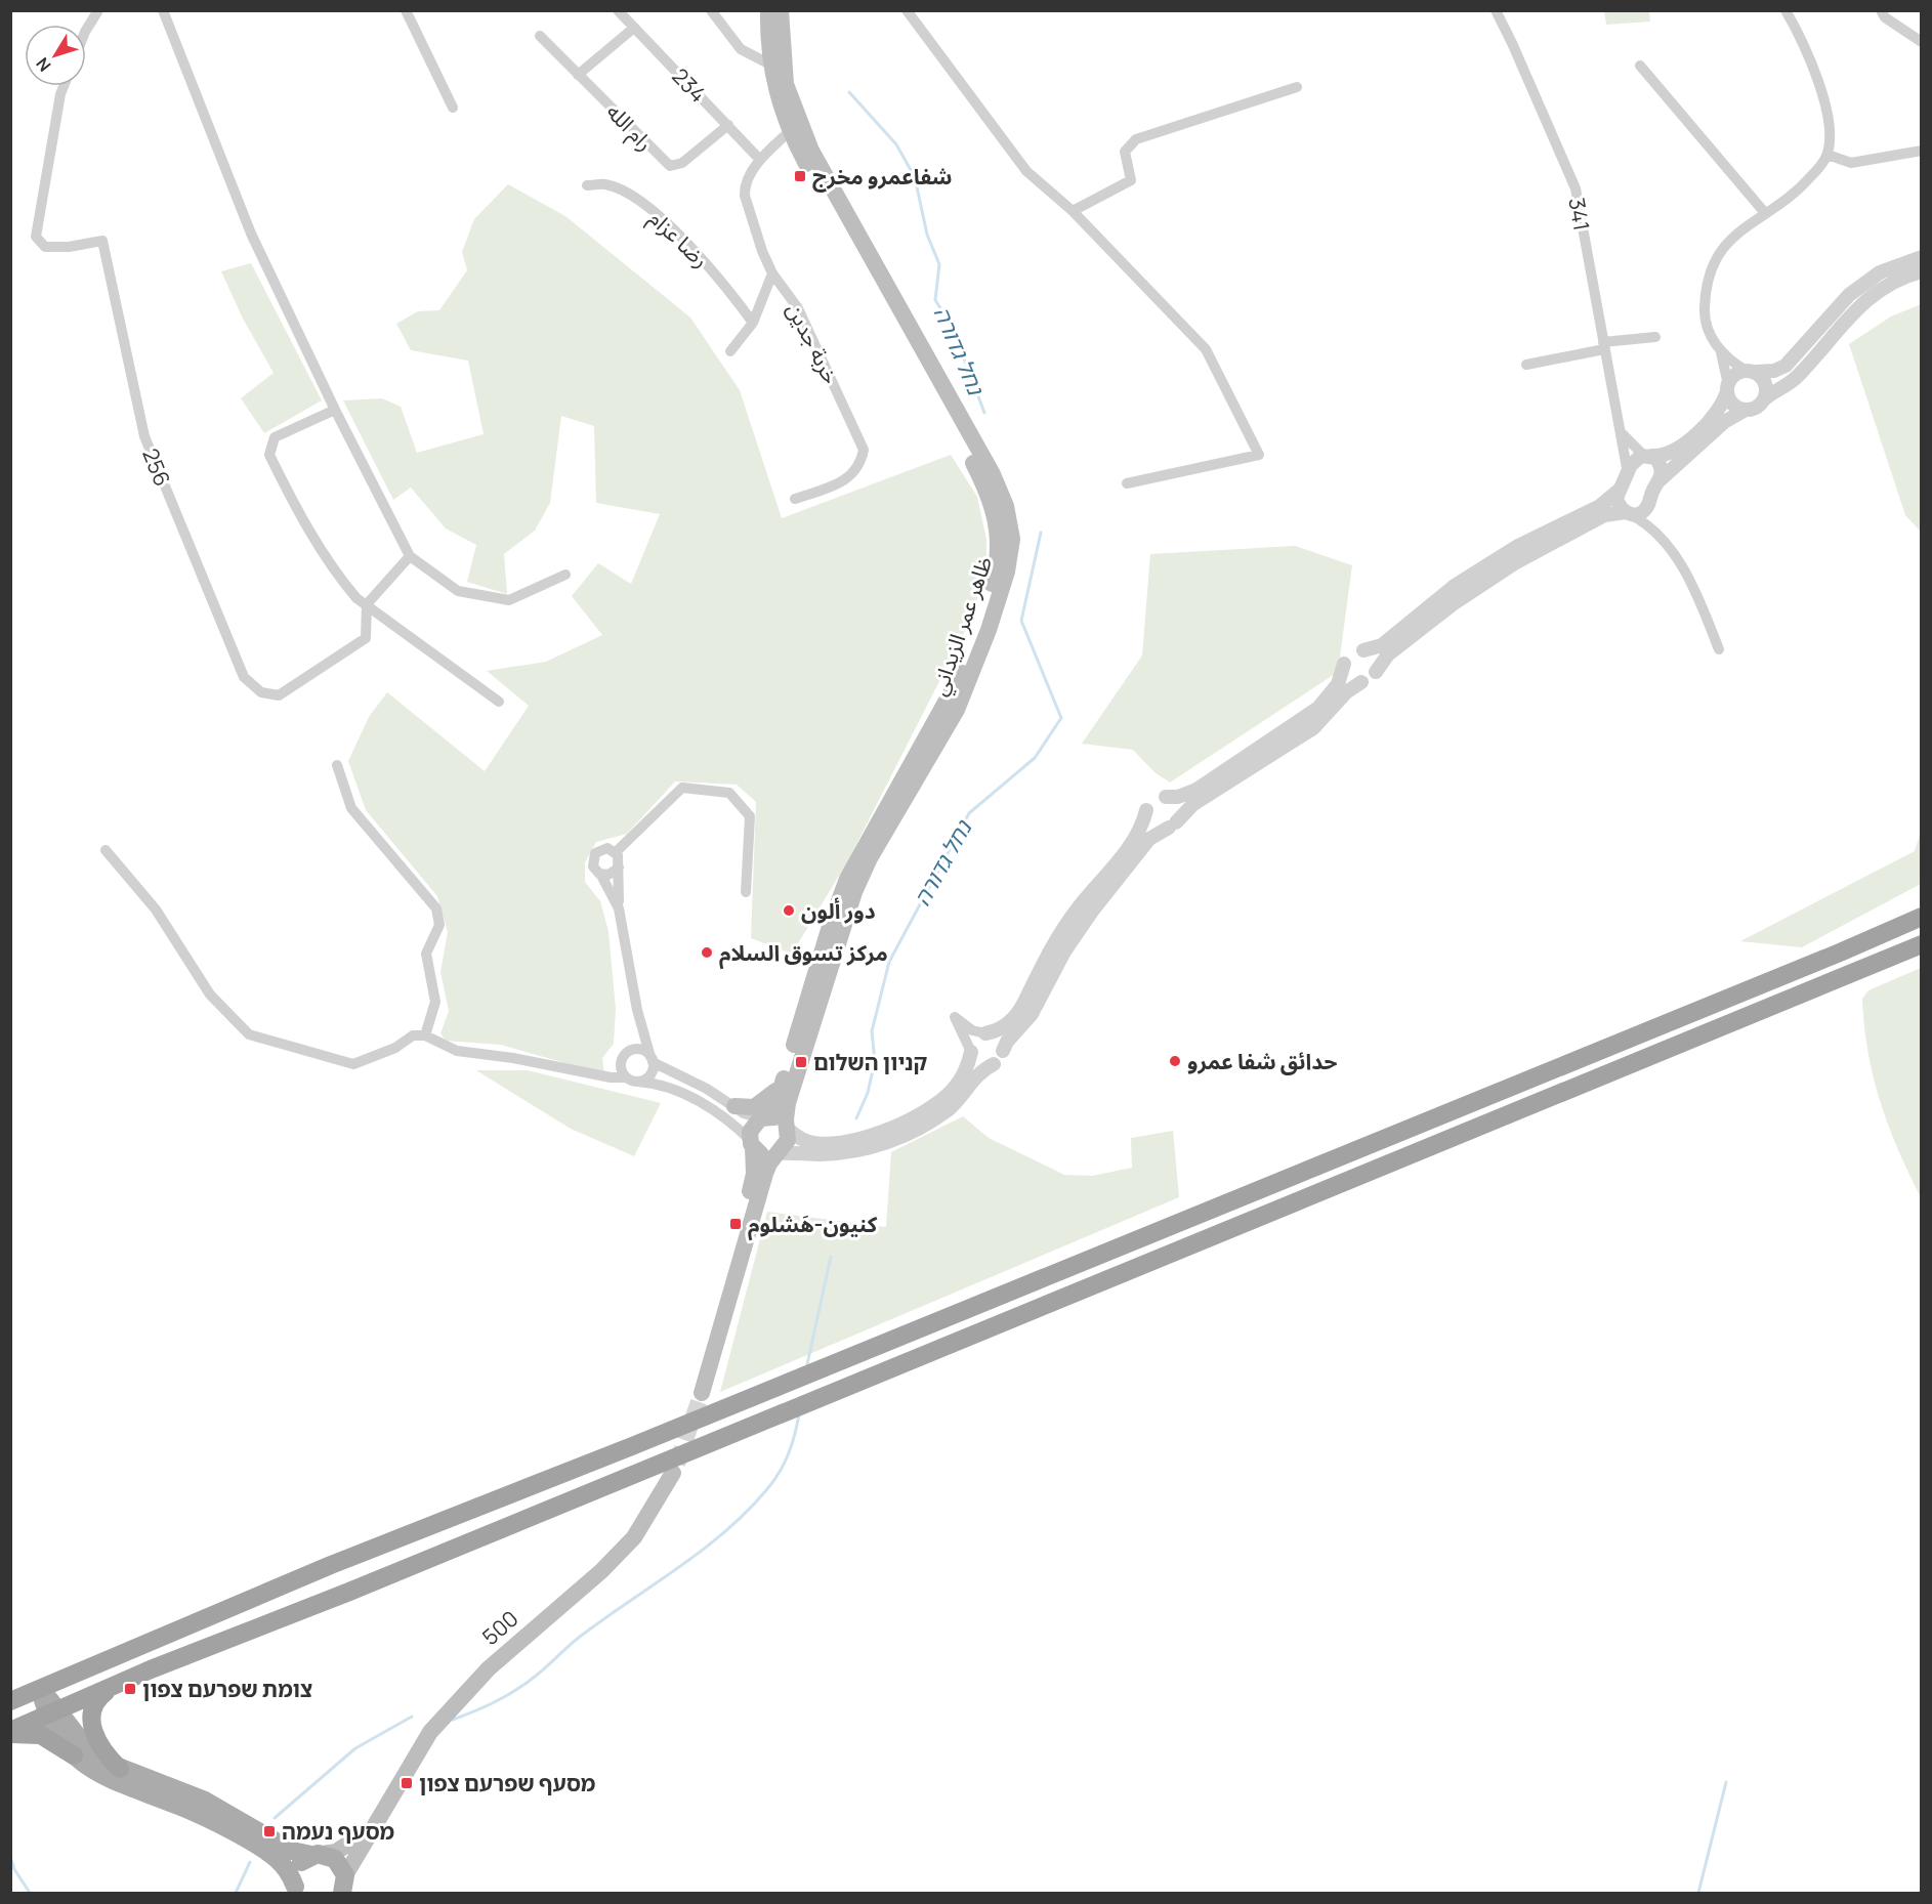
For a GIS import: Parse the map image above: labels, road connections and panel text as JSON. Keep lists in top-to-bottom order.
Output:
{
  "streets": {
    "main road": ["ظاهر عمر الزيداني", "500"],
    "street": [
      "234",
      "رام الله",
      "341",
      "رضا عزام",
      "خربة جدين",
      "256"
    ]
  },
  "crossings": [
    ["234", "رام الله"],
    ["234", "خربة جدين"],
    ["خربة جدين", "ظاهر عمر الزيداني"]
  ],
  "water": ["נחל גדורה"],
  "places": {
    "transit": [
      "شفاعمرو مخرج",
      "קניון השלום",
      "كنيون-هَشلوم",
      "צומת שפרעם צפון",
      "מסעף שפרעם צפון",
      "מסעף נעמה"
    ],
    "other": ["دور ألون", "مركز تسوق السلام", "حدائق شفا عمرو"]
  },
  "north": "bottom left"
}
